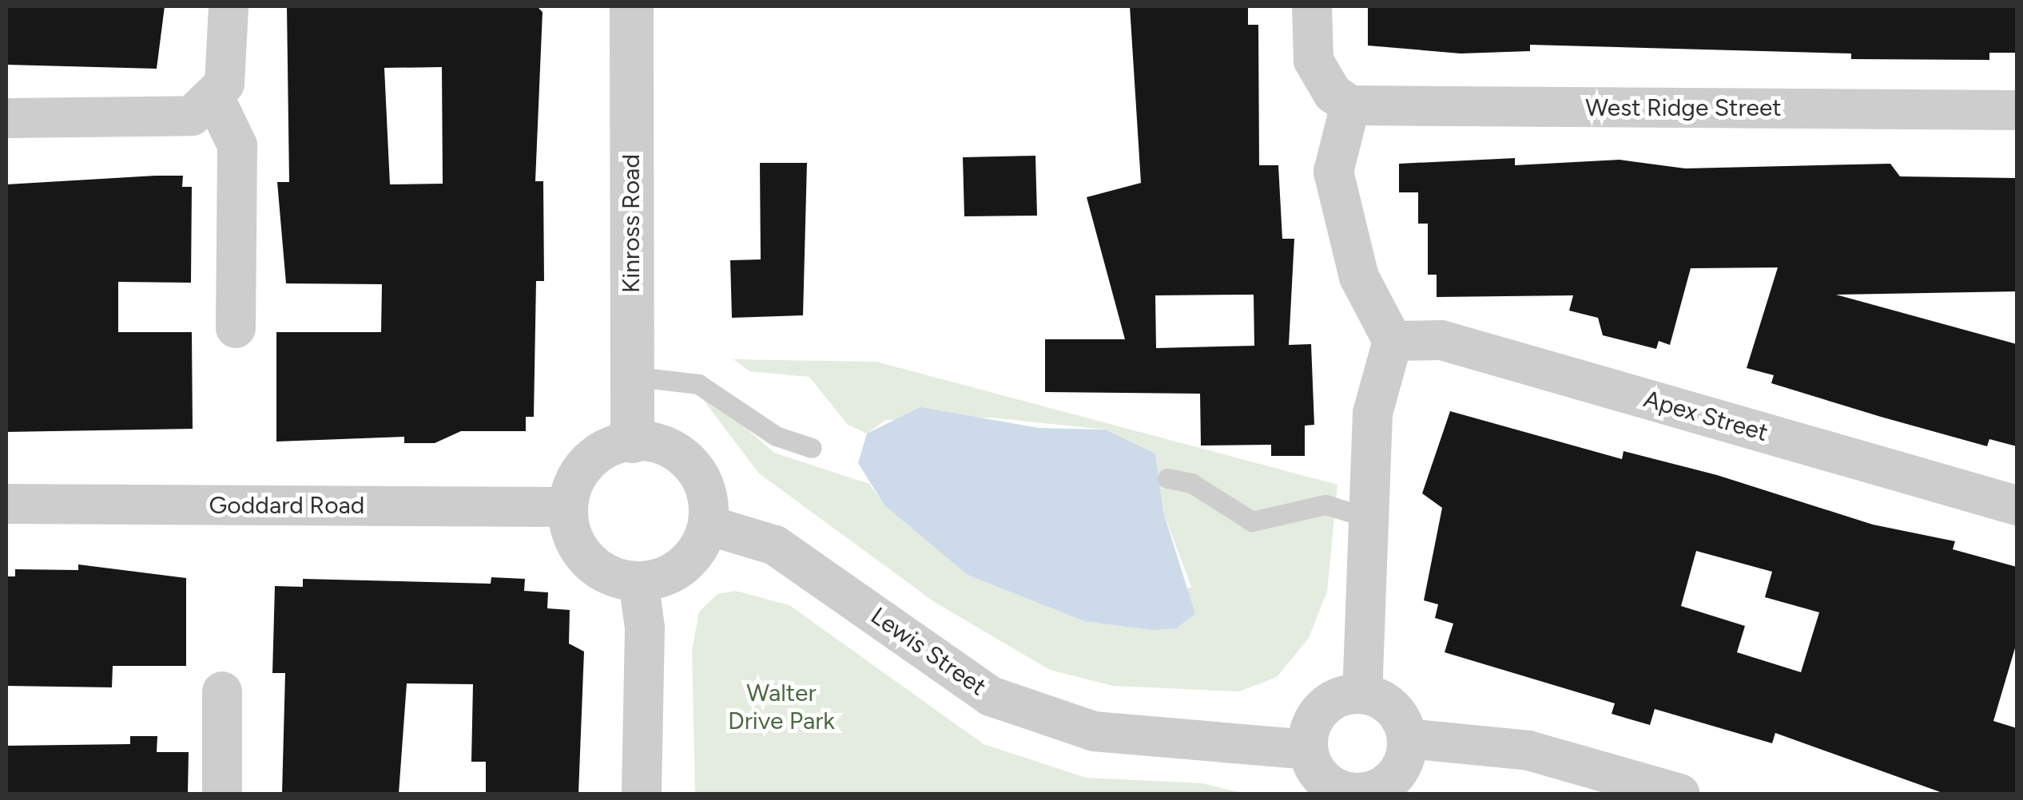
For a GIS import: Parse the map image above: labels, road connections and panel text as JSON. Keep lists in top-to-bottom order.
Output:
{
  "streets": {
    "street": [
      "West Ridge Street",
      "Kinross Road",
      "Apex Street",
      "Goddard Road",
      "Lewis Street"
    ]
  },
  "crossings": [
    ["Kinross Road", "Goddard Road"],
    ["Kinross Road", "Lewis Street"],
    ["Goddard Road", "Lewis Street"]
  ],
  "parks": ["Walter Drive Park"]
}
